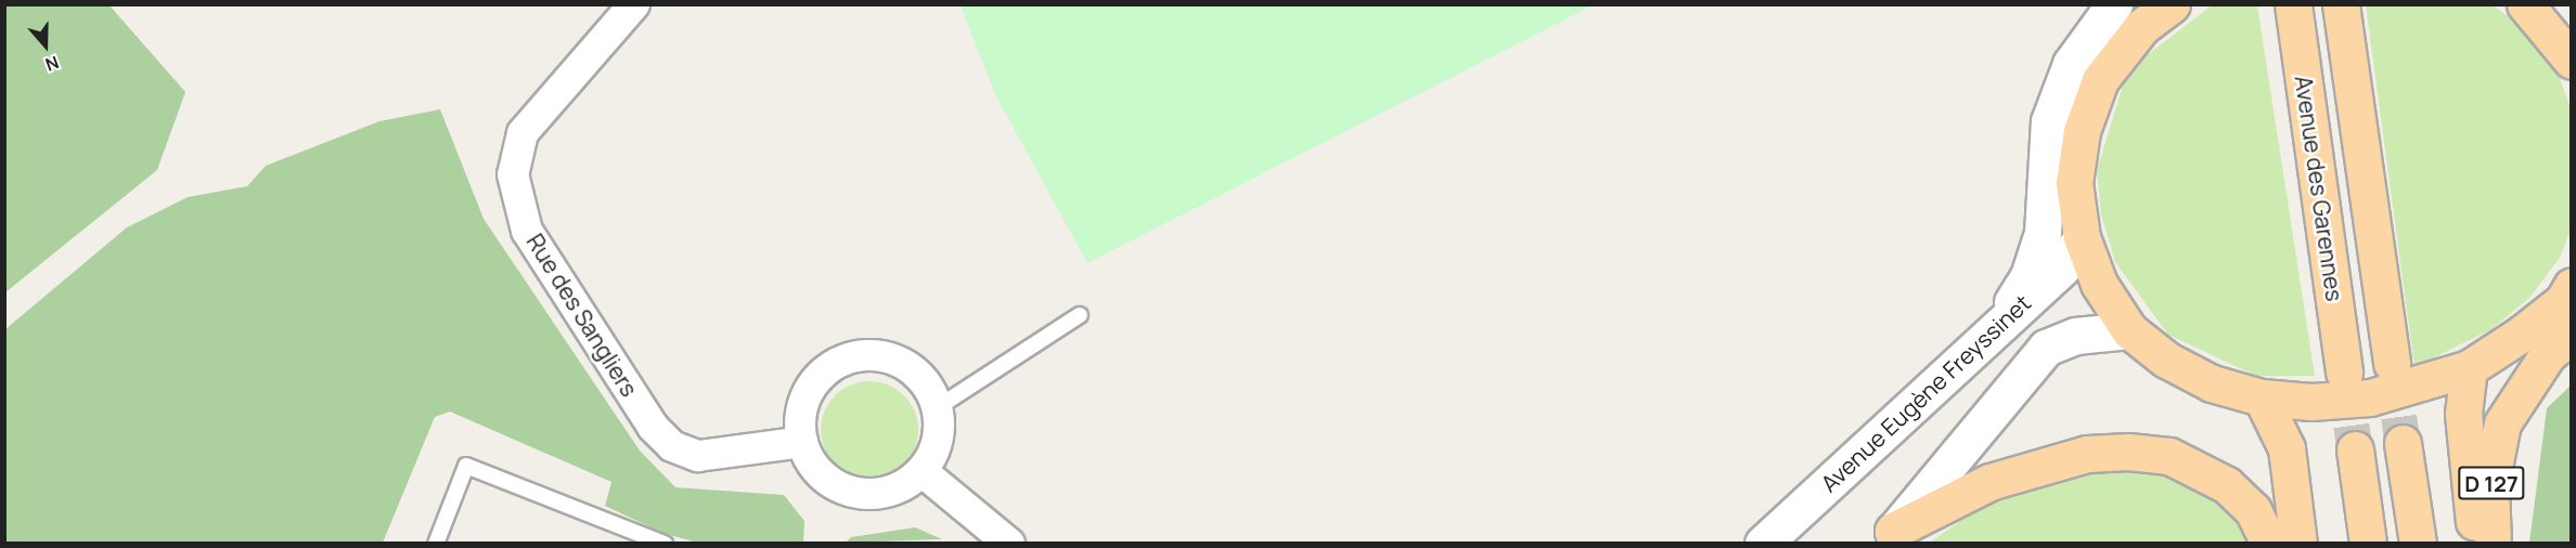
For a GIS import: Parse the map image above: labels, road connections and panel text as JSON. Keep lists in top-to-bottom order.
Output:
{
  "streets": {
    "main road": ["Avenue des Garennes", "D 127"],
    "street": ["Rue des Sangliers", "Avenue Eugène Freyssinet"]
  },
  "north": "bottom"
}
